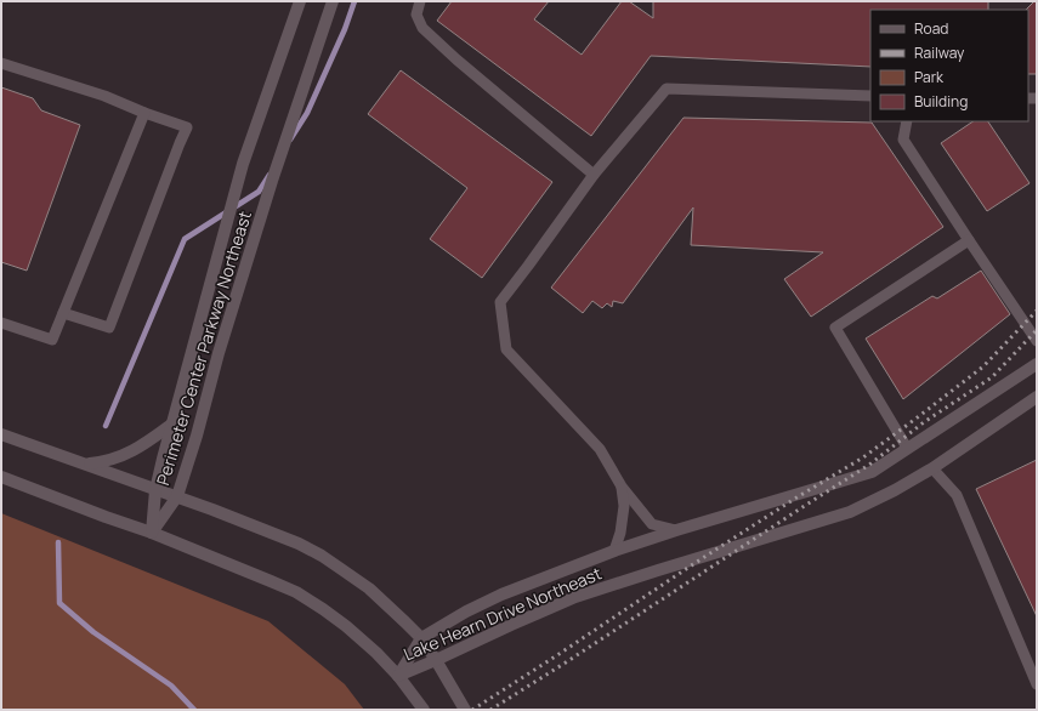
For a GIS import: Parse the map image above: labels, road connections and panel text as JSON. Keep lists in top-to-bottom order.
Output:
{
  "streets": {
    "main road": ["Perimeter Center Parkway Northeast", "Lake Hearn Drive Northeast"]
  },
  "legend": [
    "Road",
    "Railway",
    "Park",
    "Building"
  ]
}
